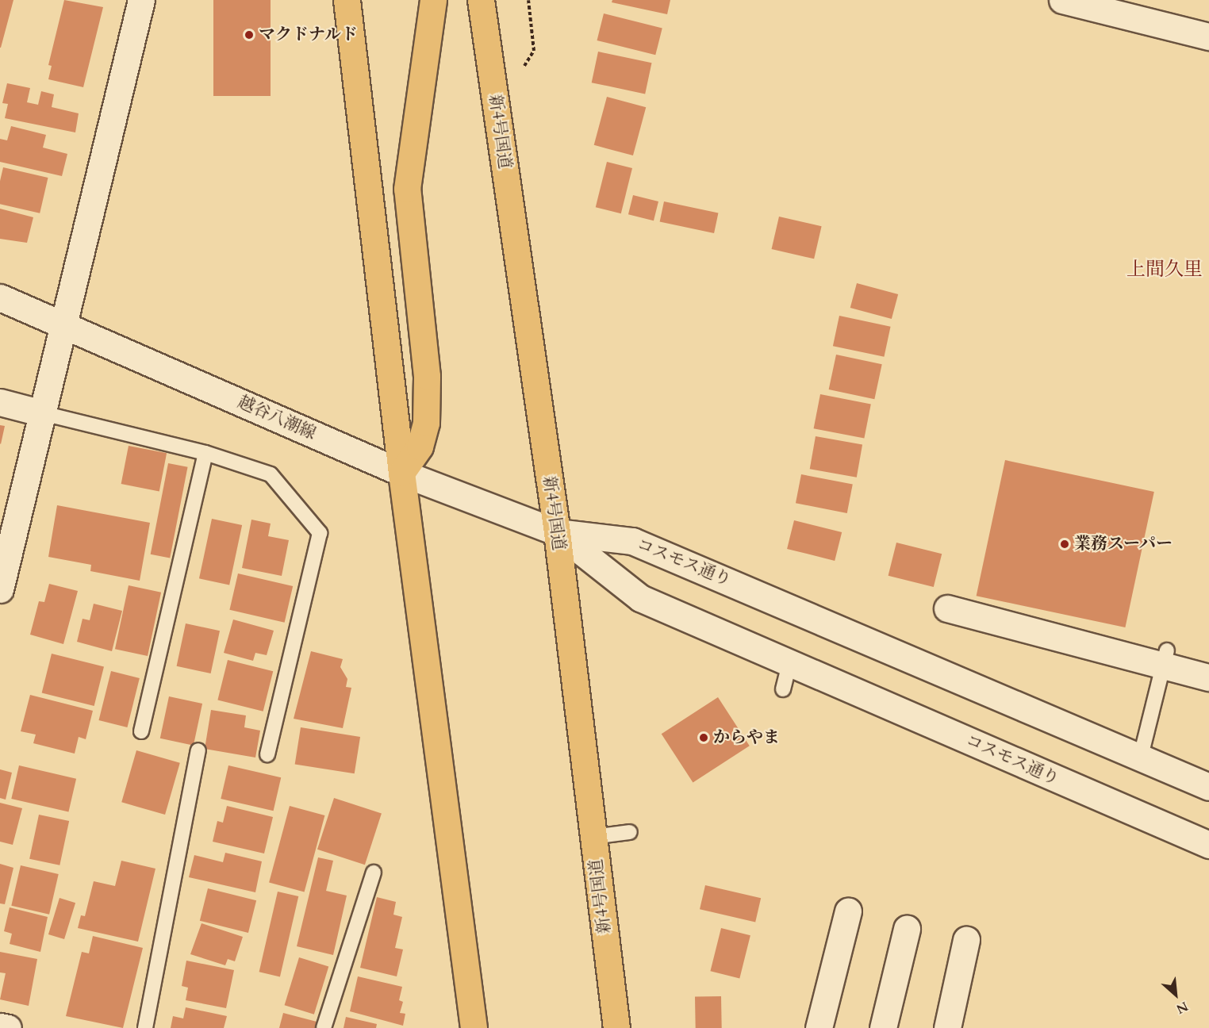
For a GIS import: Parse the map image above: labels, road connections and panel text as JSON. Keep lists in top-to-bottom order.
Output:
{
  "streets": {
    "highway": ["新4号国道"],
    "street": ["越谷八潮線", "コスモス通り"]
  },
  "crossings": [
    ["新4号国道", "越谷八潮線"],
    ["新4号国道", "コスモス通り"],
    ["越谷八潮線", "コスモス通り"]
  ],
  "districts": ["上間久里"],
  "places": ["マクドナルド", "業務スーパー", "からやま"],
  "north": "bottom right"
}
